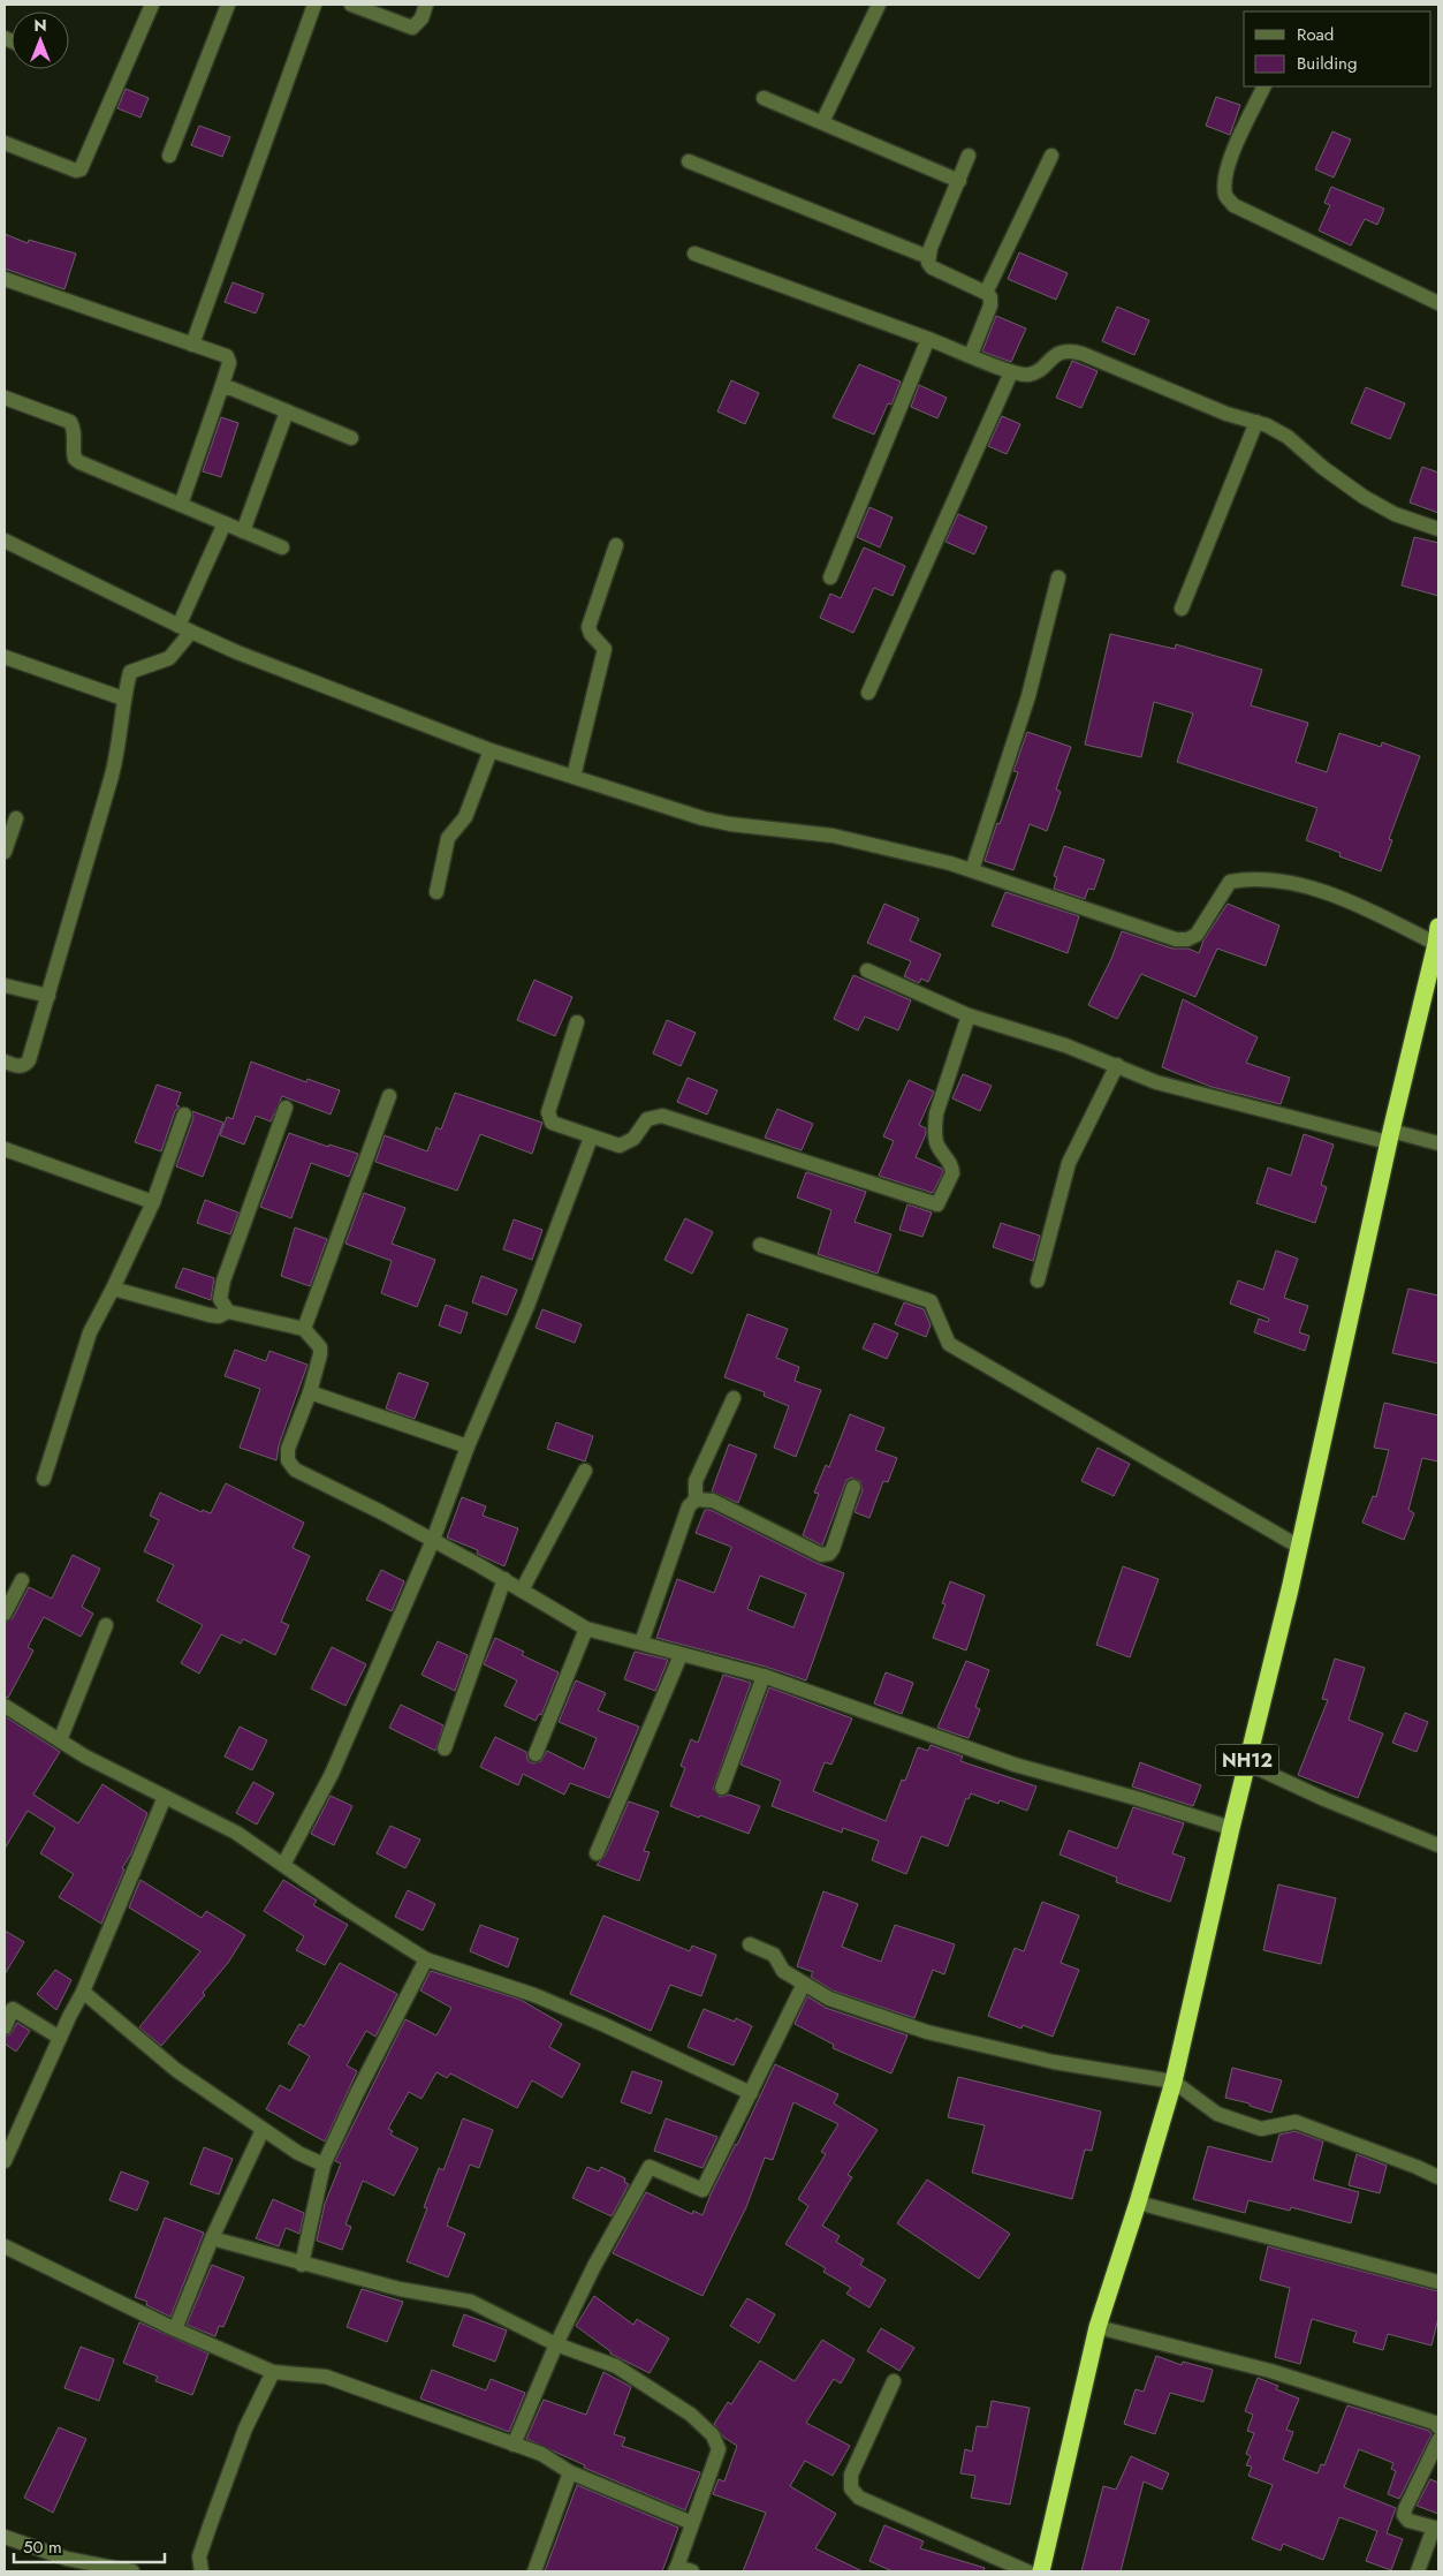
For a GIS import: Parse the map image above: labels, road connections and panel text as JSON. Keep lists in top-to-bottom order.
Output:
{
  "streets": {
    "highway": ["NH12"]
  },
  "legend": ["Road", "Building"],
  "scale_bar": "50 m",
  "north": "top"
}
